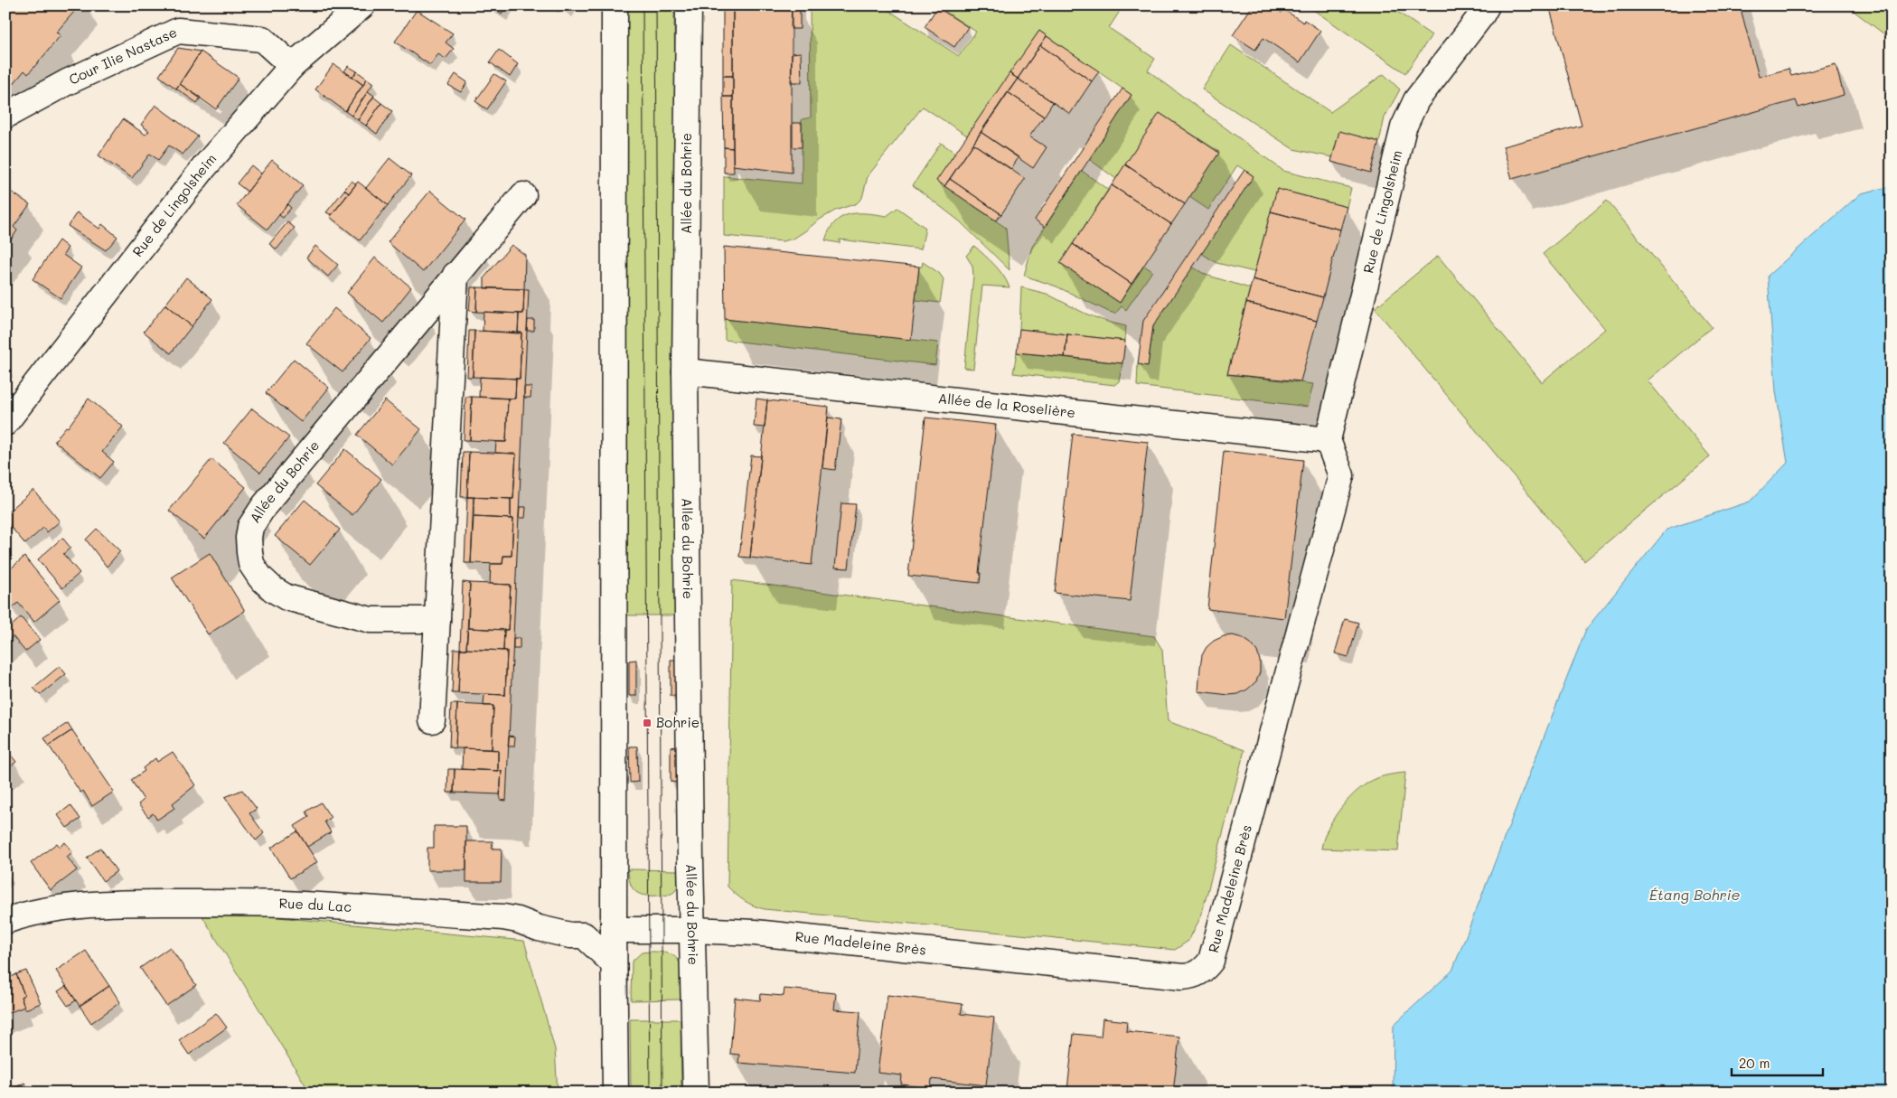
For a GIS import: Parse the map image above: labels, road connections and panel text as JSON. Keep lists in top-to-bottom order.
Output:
{
  "streets": {
    "street": [
      "Cour Ilie Nastase",
      "Allée du Bohrie",
      "Rue de Lingolsheim",
      "Allée de la Roselière",
      "Rue Madeleine Brès",
      "Rue du Lac"
    ]
  },
  "crossings": [
    ["Cour Ilie Nastase", "Rue de Lingolsheim"],
    ["Allée du Bohrie", "Allée de la Roselière"],
    ["Allée du Bohrie", "Rue Madeleine Brès"],
    ["Rue de Lingolsheim", "Allée de la Roselière"],
    ["Rue de Lingolsheim", "Rue Madeleine Brès"],
    ["Allée de la Roselière", "Rue Madeleine Brès"]
  ],
  "water": ["Étang Bohrie"],
  "places": {
    "transit": ["Bohrie"]
  },
  "scale_bar": "20 m"
}
